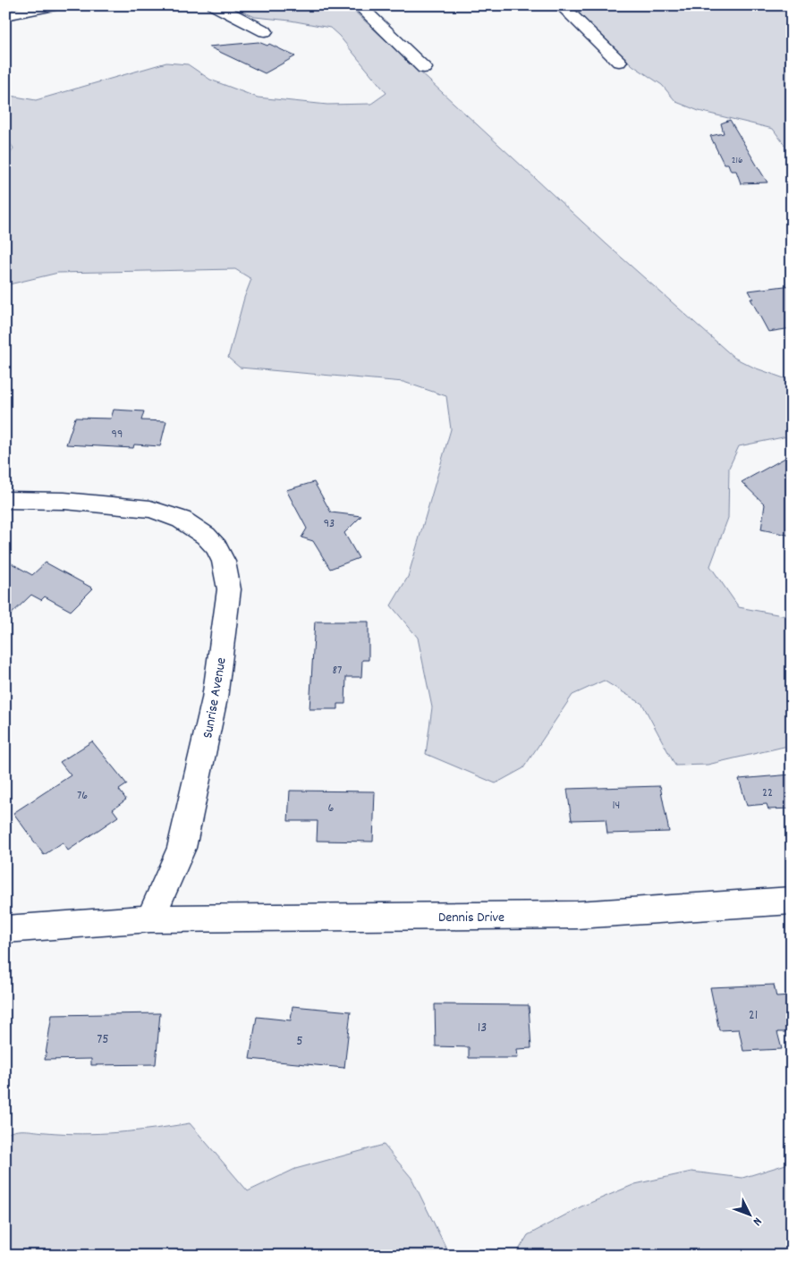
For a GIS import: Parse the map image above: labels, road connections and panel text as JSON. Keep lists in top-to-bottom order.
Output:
{
  "streets": {
    "street": ["Sunrise Avenue", "Dennis Drive"]
  },
  "crossings": [
    ["Sunrise Avenue", "Dennis Drive"]
  ],
  "house_numbers": [
    "216",
    "99",
    "93",
    "87",
    "22",
    "76",
    "14",
    "6",
    "21",
    "13",
    "75",
    "5"
  ],
  "north": "bottom right"
}
